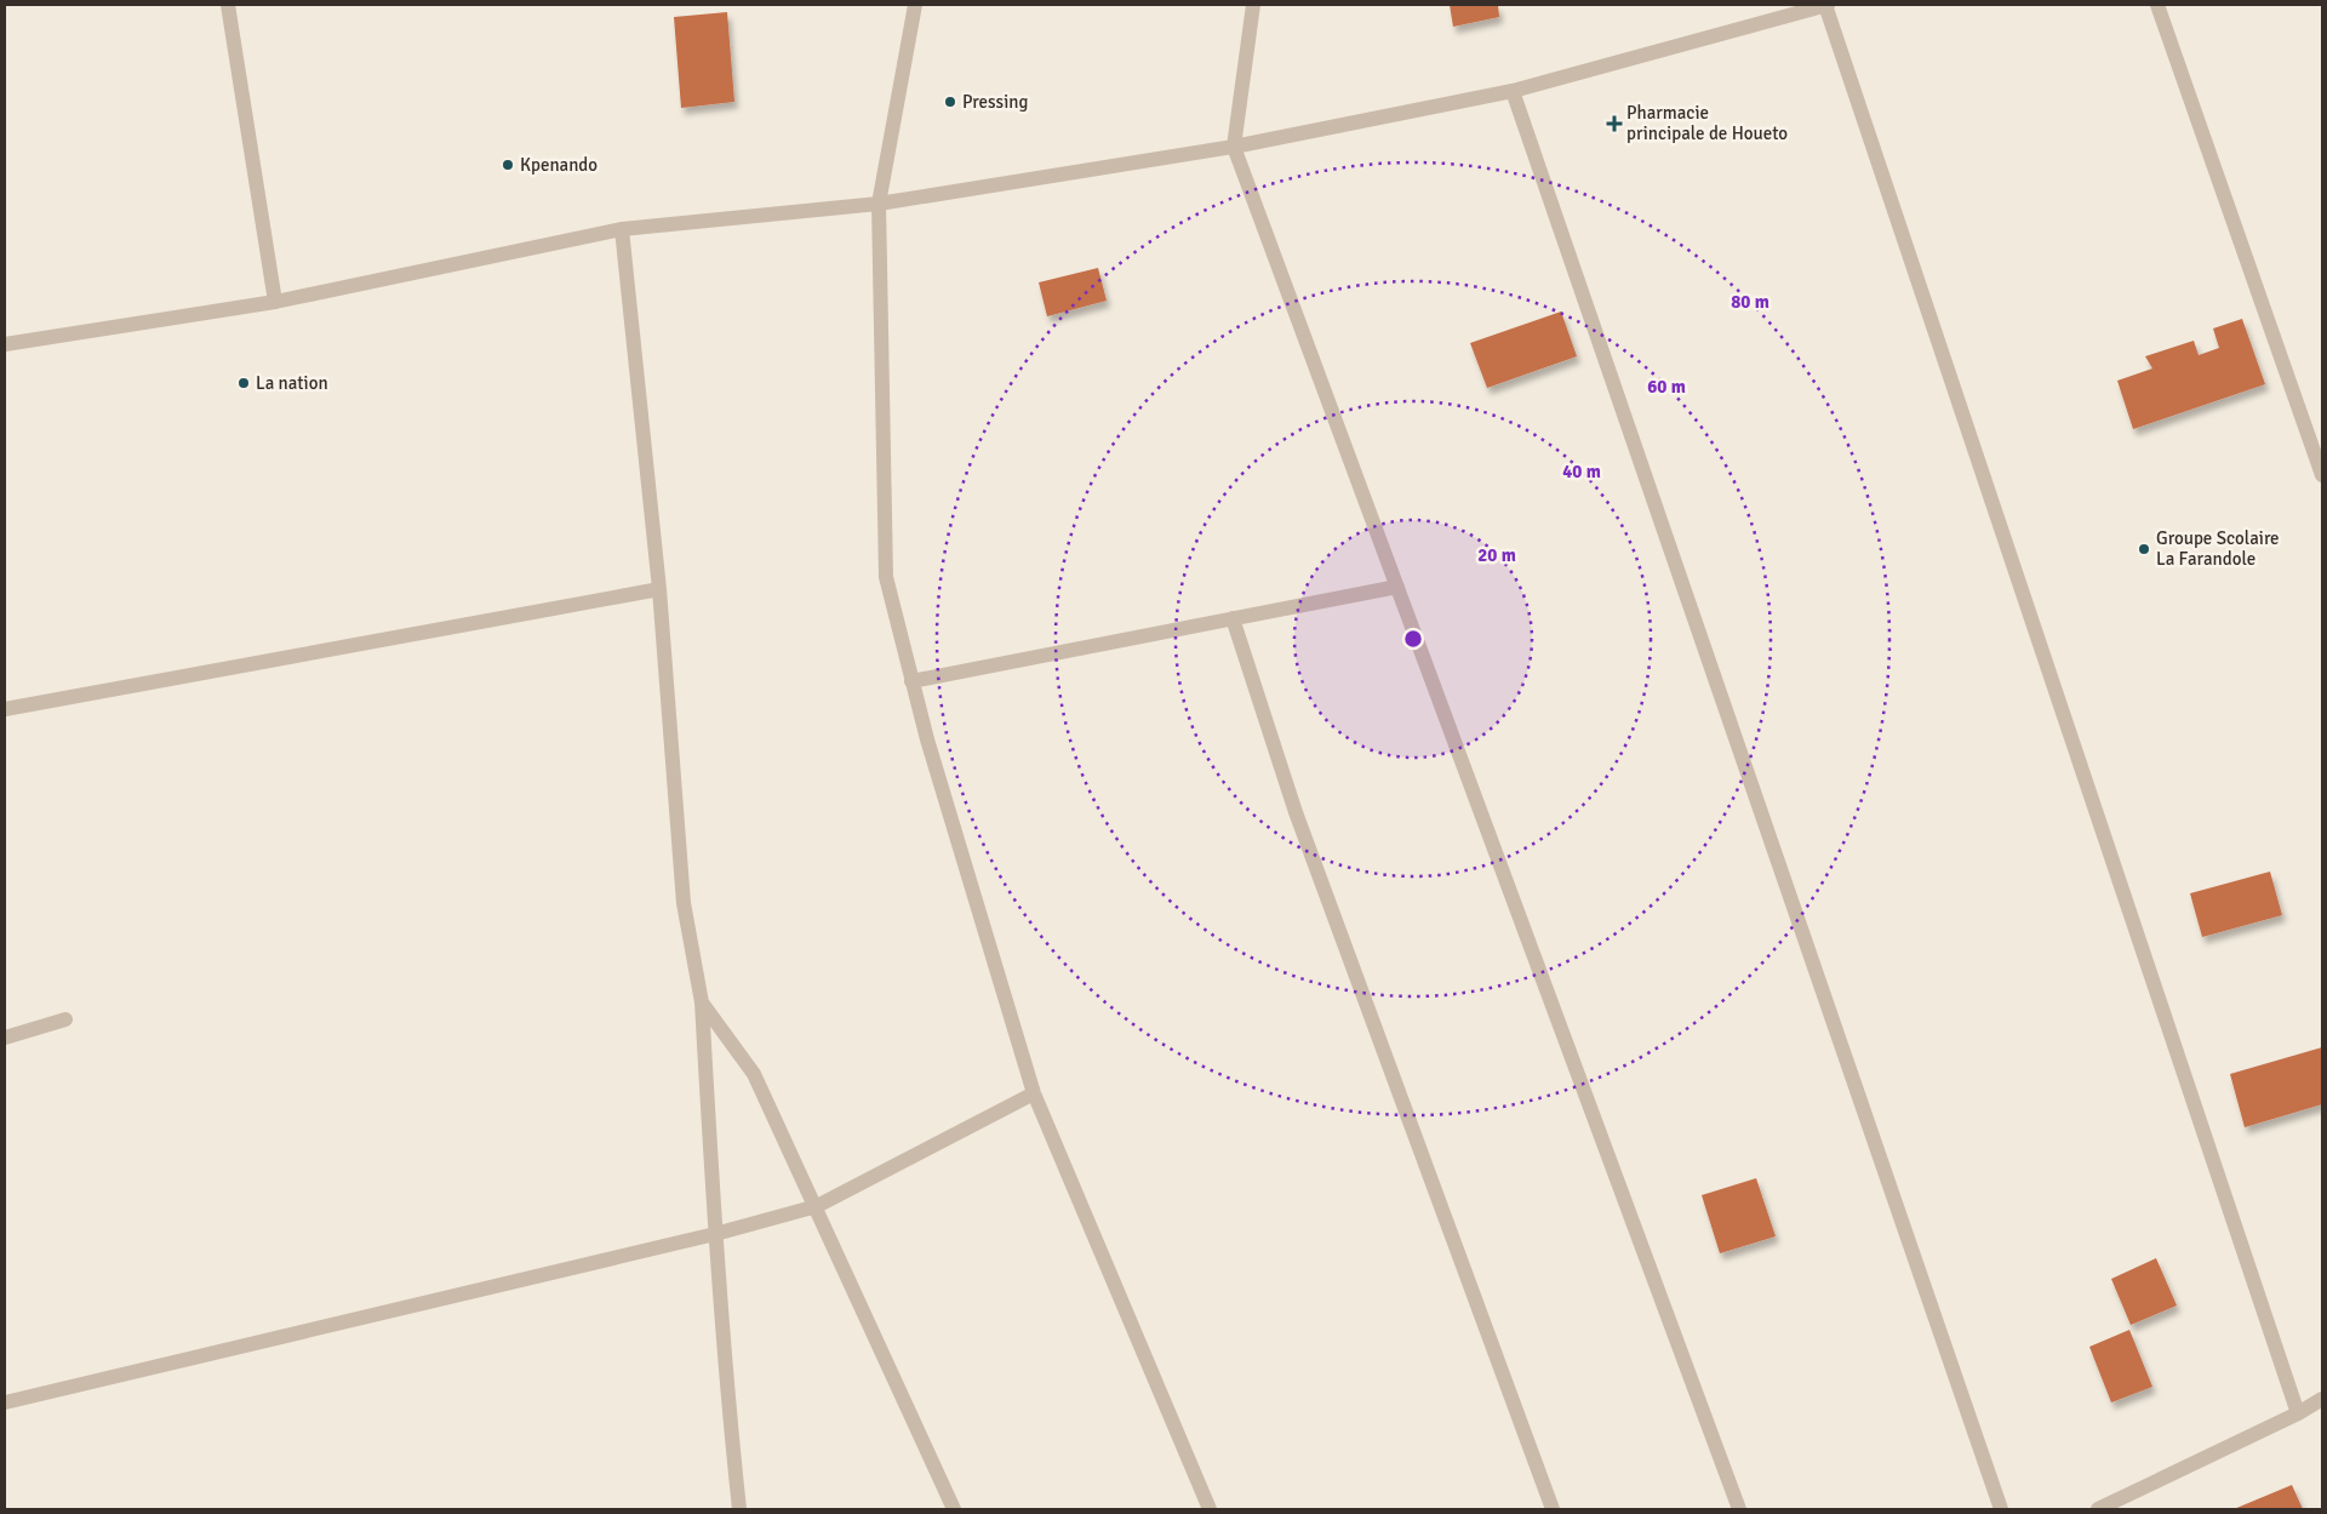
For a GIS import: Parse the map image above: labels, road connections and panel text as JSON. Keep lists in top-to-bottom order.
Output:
{
  "places": {
    "other": [
      "Pressing",
      "Kpenando",
      "La nation",
      "Groupe Scolaire La Farandole"
    ],
    "health": ["Pharmacie principale de Houeto"]
  },
  "rings": [
    "80 m",
    "60 m",
    "40 m",
    "20 m"
  ]
}
